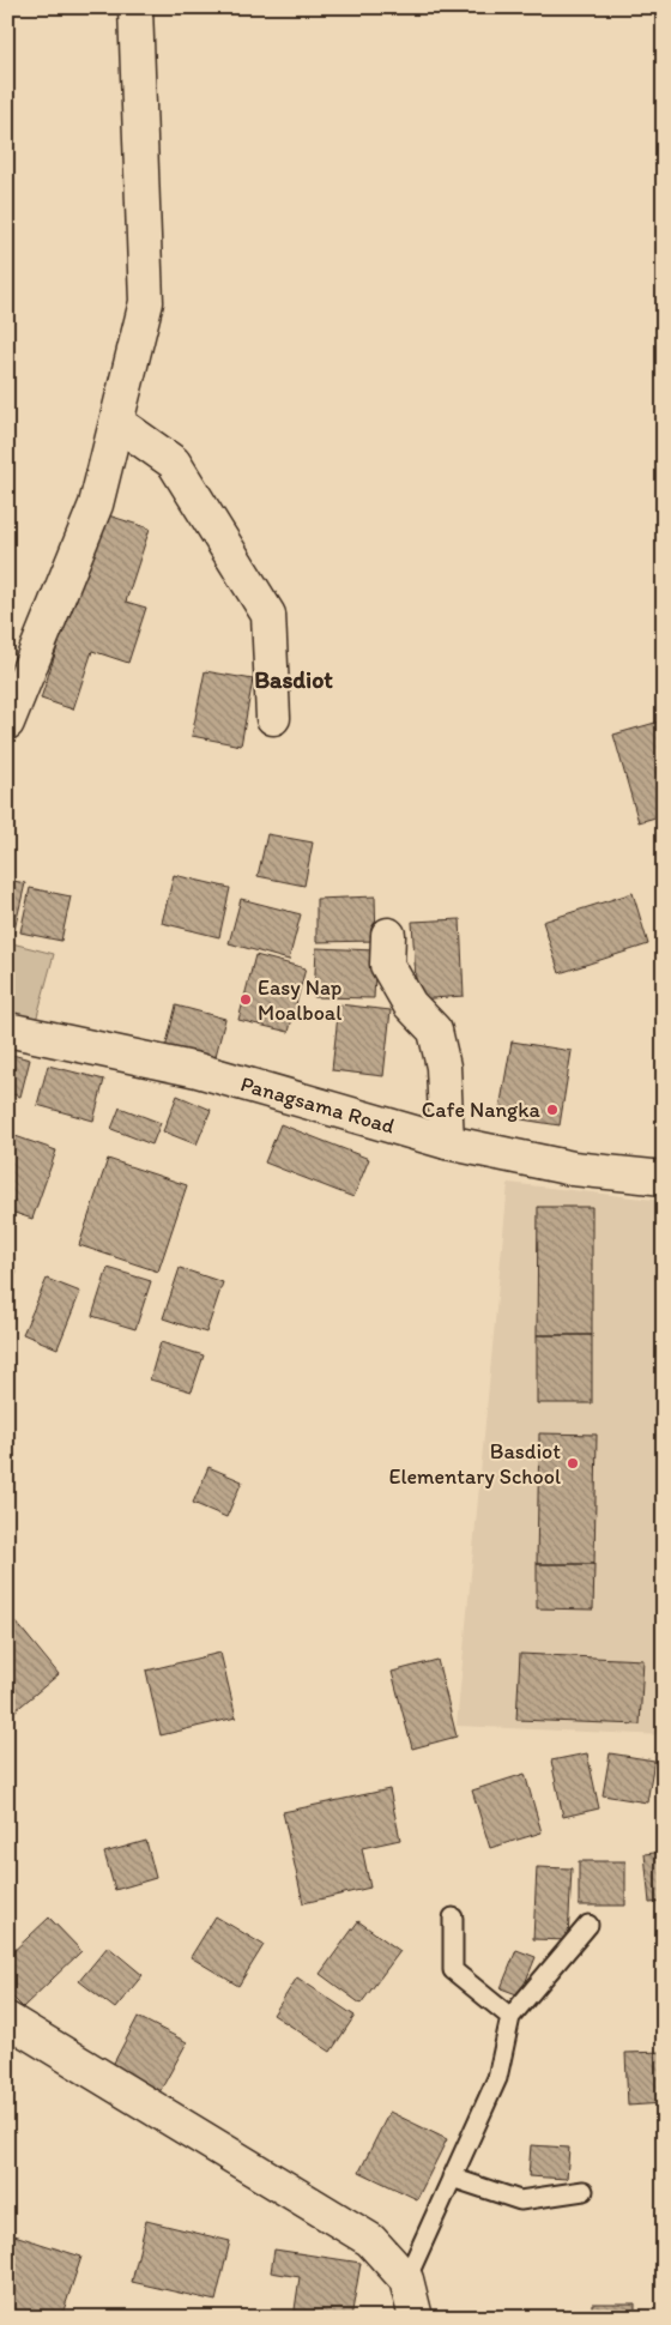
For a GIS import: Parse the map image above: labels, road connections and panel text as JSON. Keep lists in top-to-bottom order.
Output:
{
  "streets": {
    "street": ["Panagsama Road"]
  },
  "districts": ["Basdiot"],
  "places": ["Easy Nap Moalboal", "Cafe Nangka", "Basdiot Elementary School"]
}
